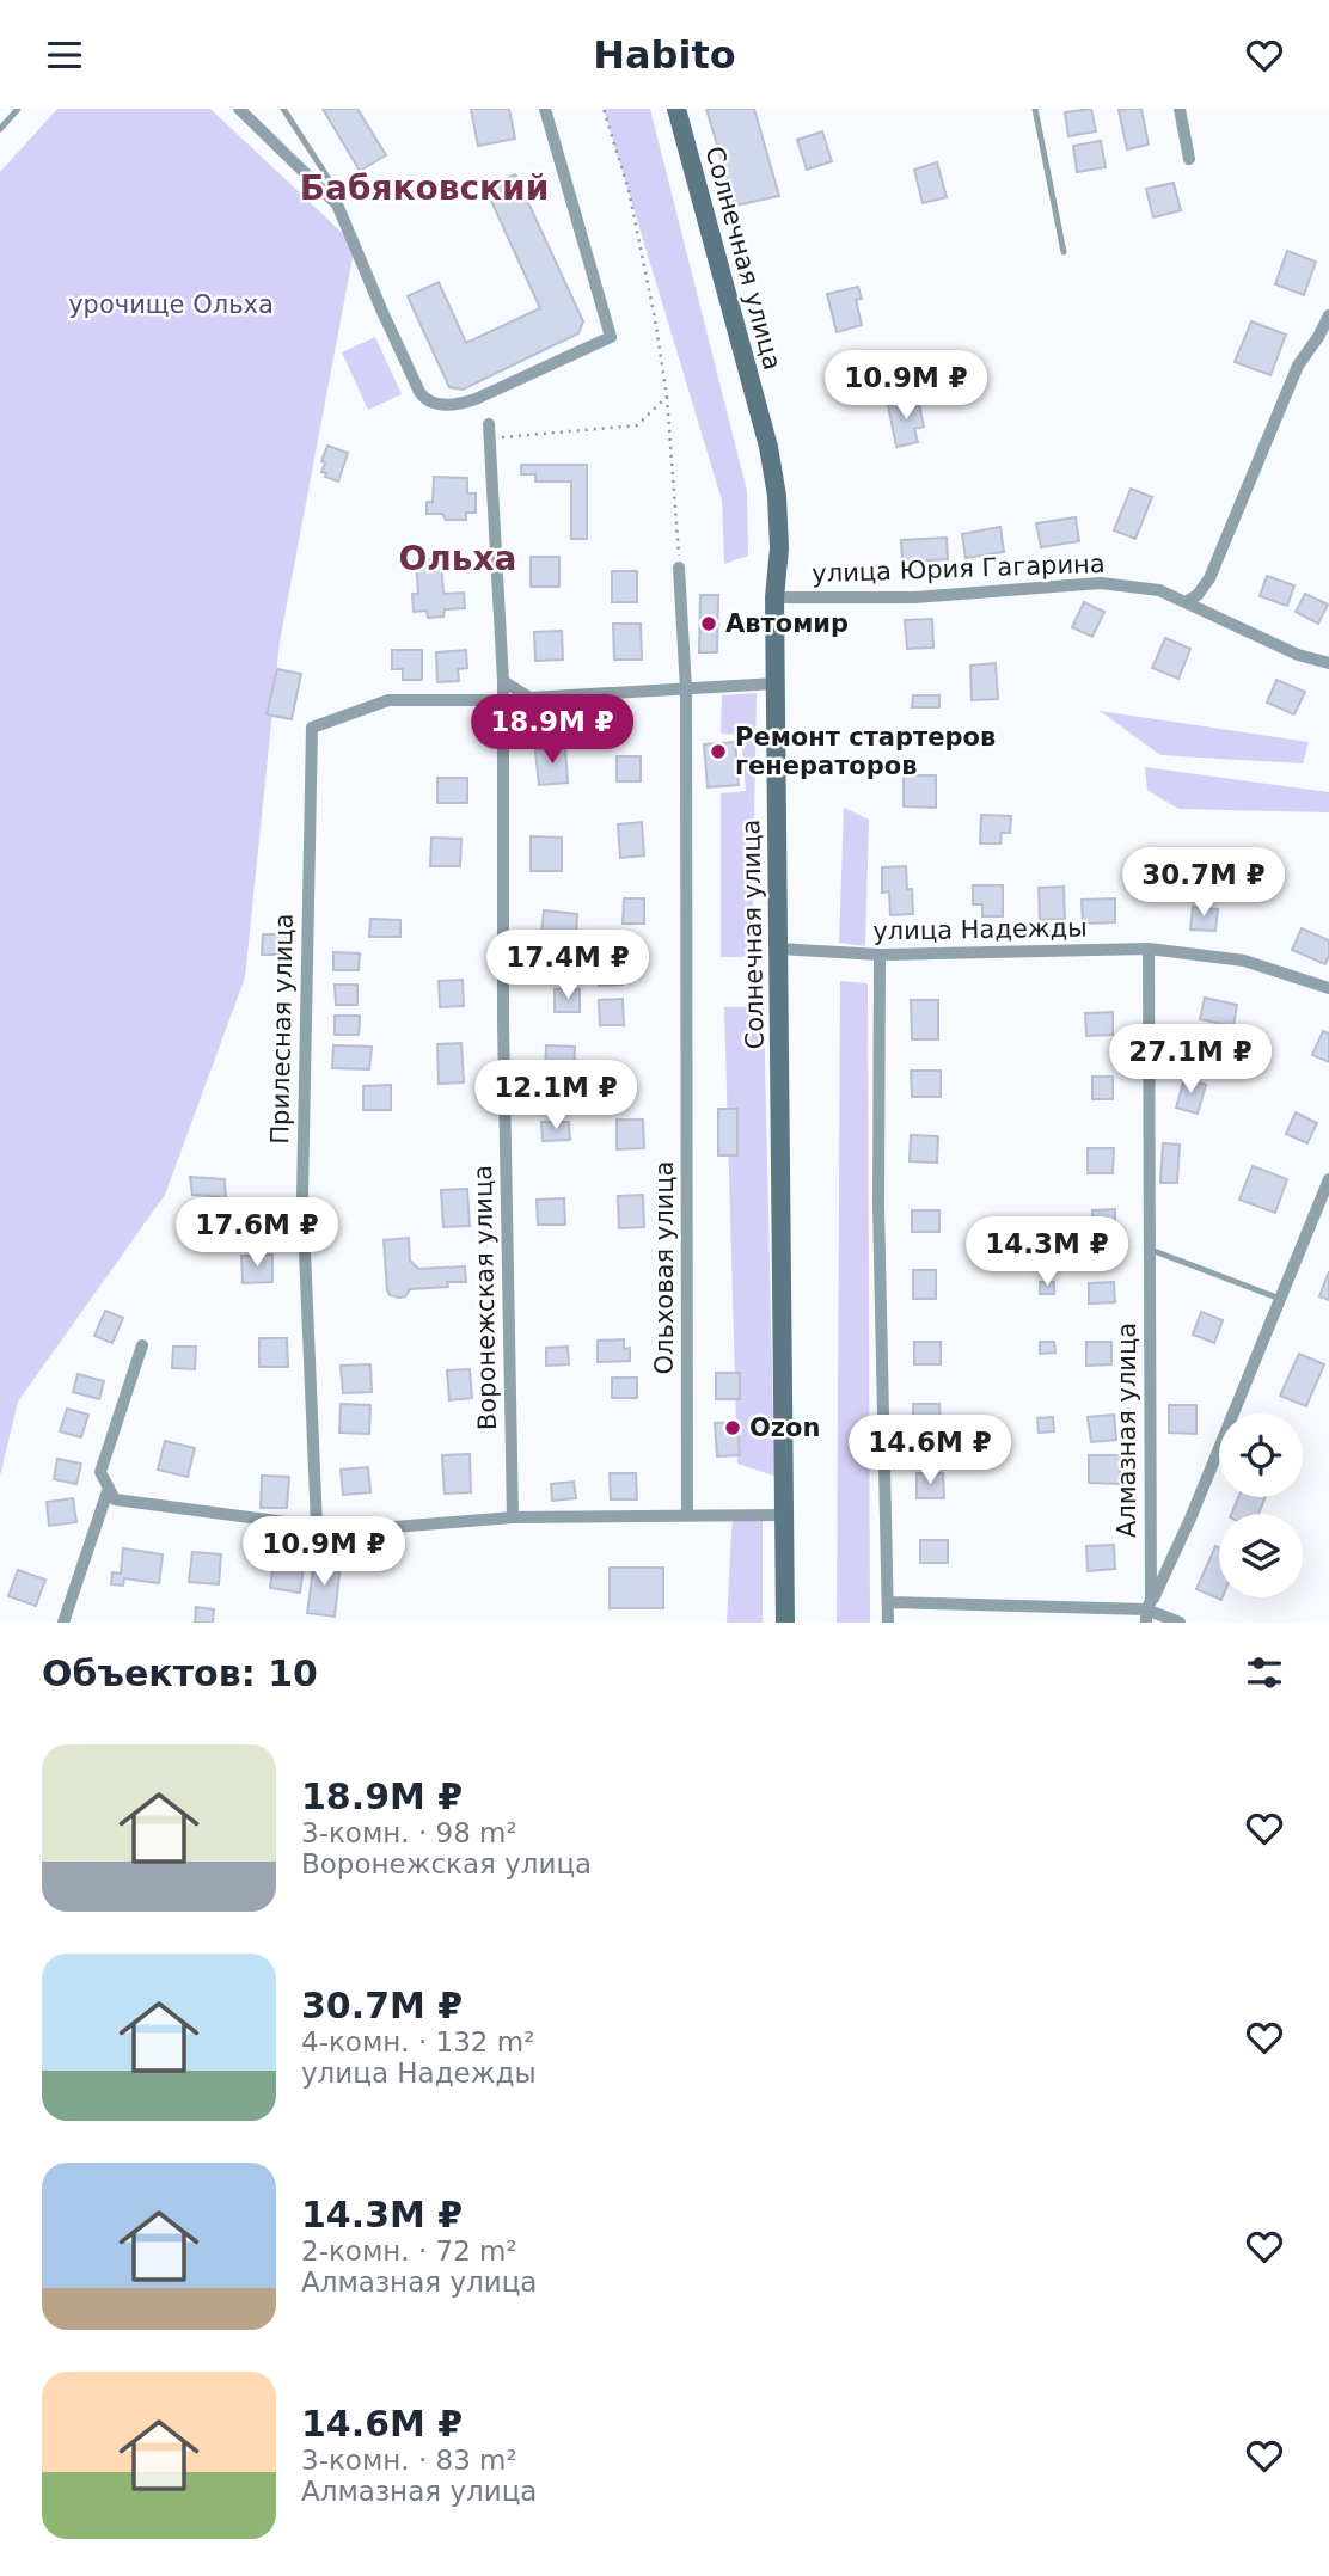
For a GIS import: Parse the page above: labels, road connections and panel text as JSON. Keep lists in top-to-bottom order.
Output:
{
  "streets": {
    "street": [
      "Солнечная улица",
      "улица Юрия Гагарина",
      "улица Надежды",
      "Прилесная улица",
      "Ольховая улица",
      "Воронежская улица",
      "Алмазная улица"
    ]
  },
  "crossings": [
    ["Солнечная улица", "улица Юрия Гагарина"],
    ["Солнечная улица", "улица Надежды"],
    ["улица Надежды", "Алмазная улица"],
    ["Прилесная улица", "Воронежская улица"]
  ],
  "districts": ["Бабяковский", "Ольха"],
  "parks": ["урочище Ольха"],
  "places": ["Автомир", "Ремонт стартеров генераторов", "Ozon"],
  "page": {
    "header": "Habito",
    "price": [
      "10.9M ₽",
      "18.9M ₽",
      "30.7M ₽",
      "17.4M ₽",
      "27.1M ₽",
      "12.1M ₽",
      "17.6M ₽",
      "14.3M ₽",
      "14.6M ₽",
      "10.9M ₽"
    ],
    "heading": "Объектов: 10",
    "list": [
      {
        "name": "18.9M ₽",
        "note": "3-комн. · 98 m² · Воронежская улица"
      },
      {
        "name": "30.7M ₽",
        "note": "4-комн. · 132 m² · улица Надежды"
      },
      {
        "name": "14.3M ₽",
        "note": "2-комн. · 72 m² · Алмазная улица"
      },
      {
        "name": "14.6M ₽",
        "note": "3-комн. · 83 m² · Алмазная улица"
      }
    ]
  }
}
